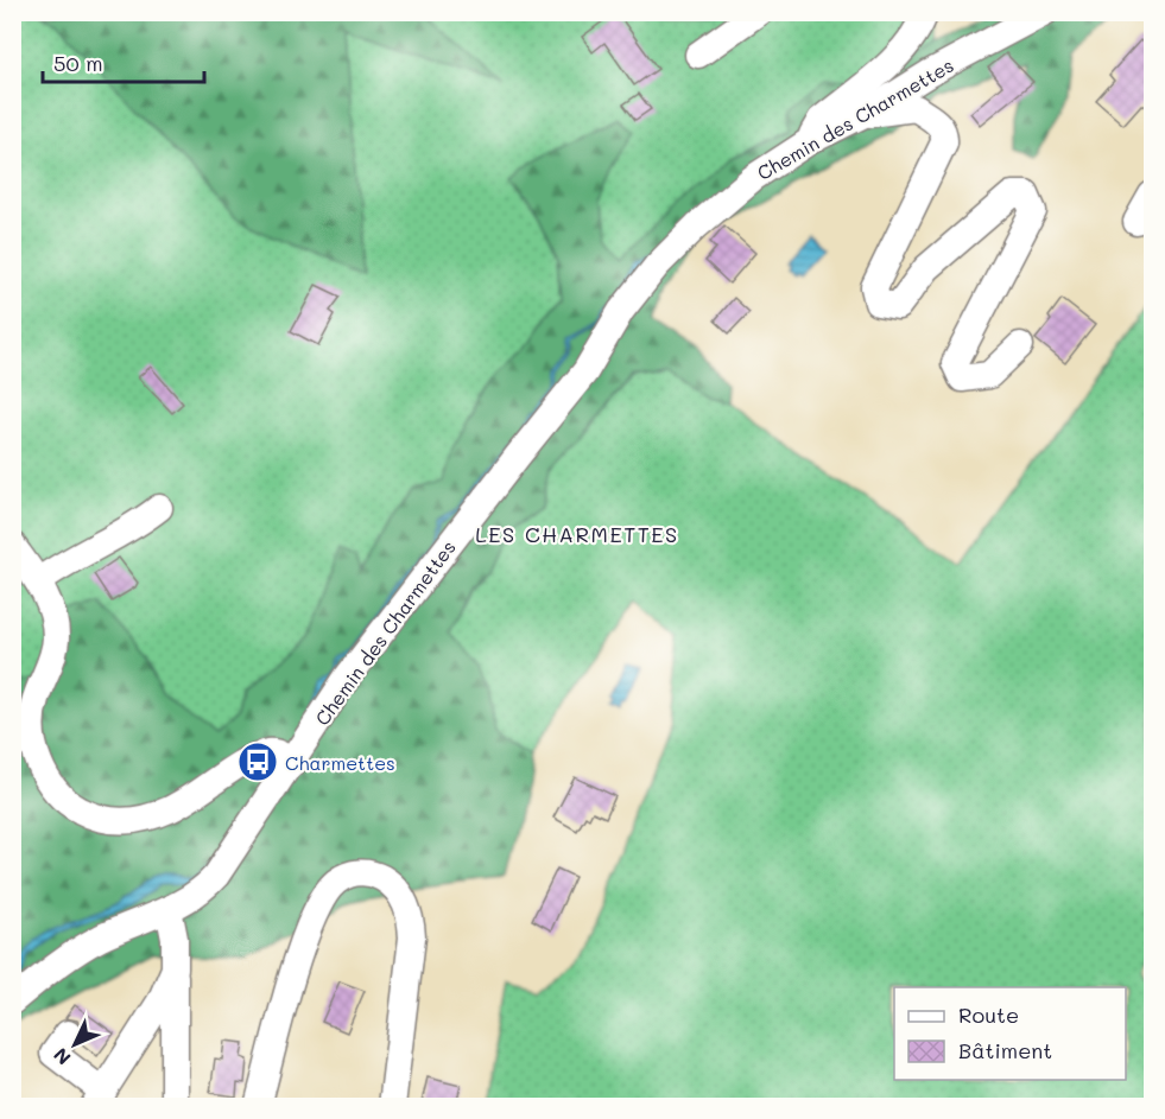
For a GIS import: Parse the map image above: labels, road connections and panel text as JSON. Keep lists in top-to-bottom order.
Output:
{
  "streets": {
    "street": ["Chemin des Charmettes"]
  },
  "districts": ["LES CHARMETTES"],
  "places": {
    "bus stop": ["Charmettes"]
  },
  "legend": ["Route", "Bâtiment"],
  "scale_bar": "50 m",
  "north": "bottom left"
}
